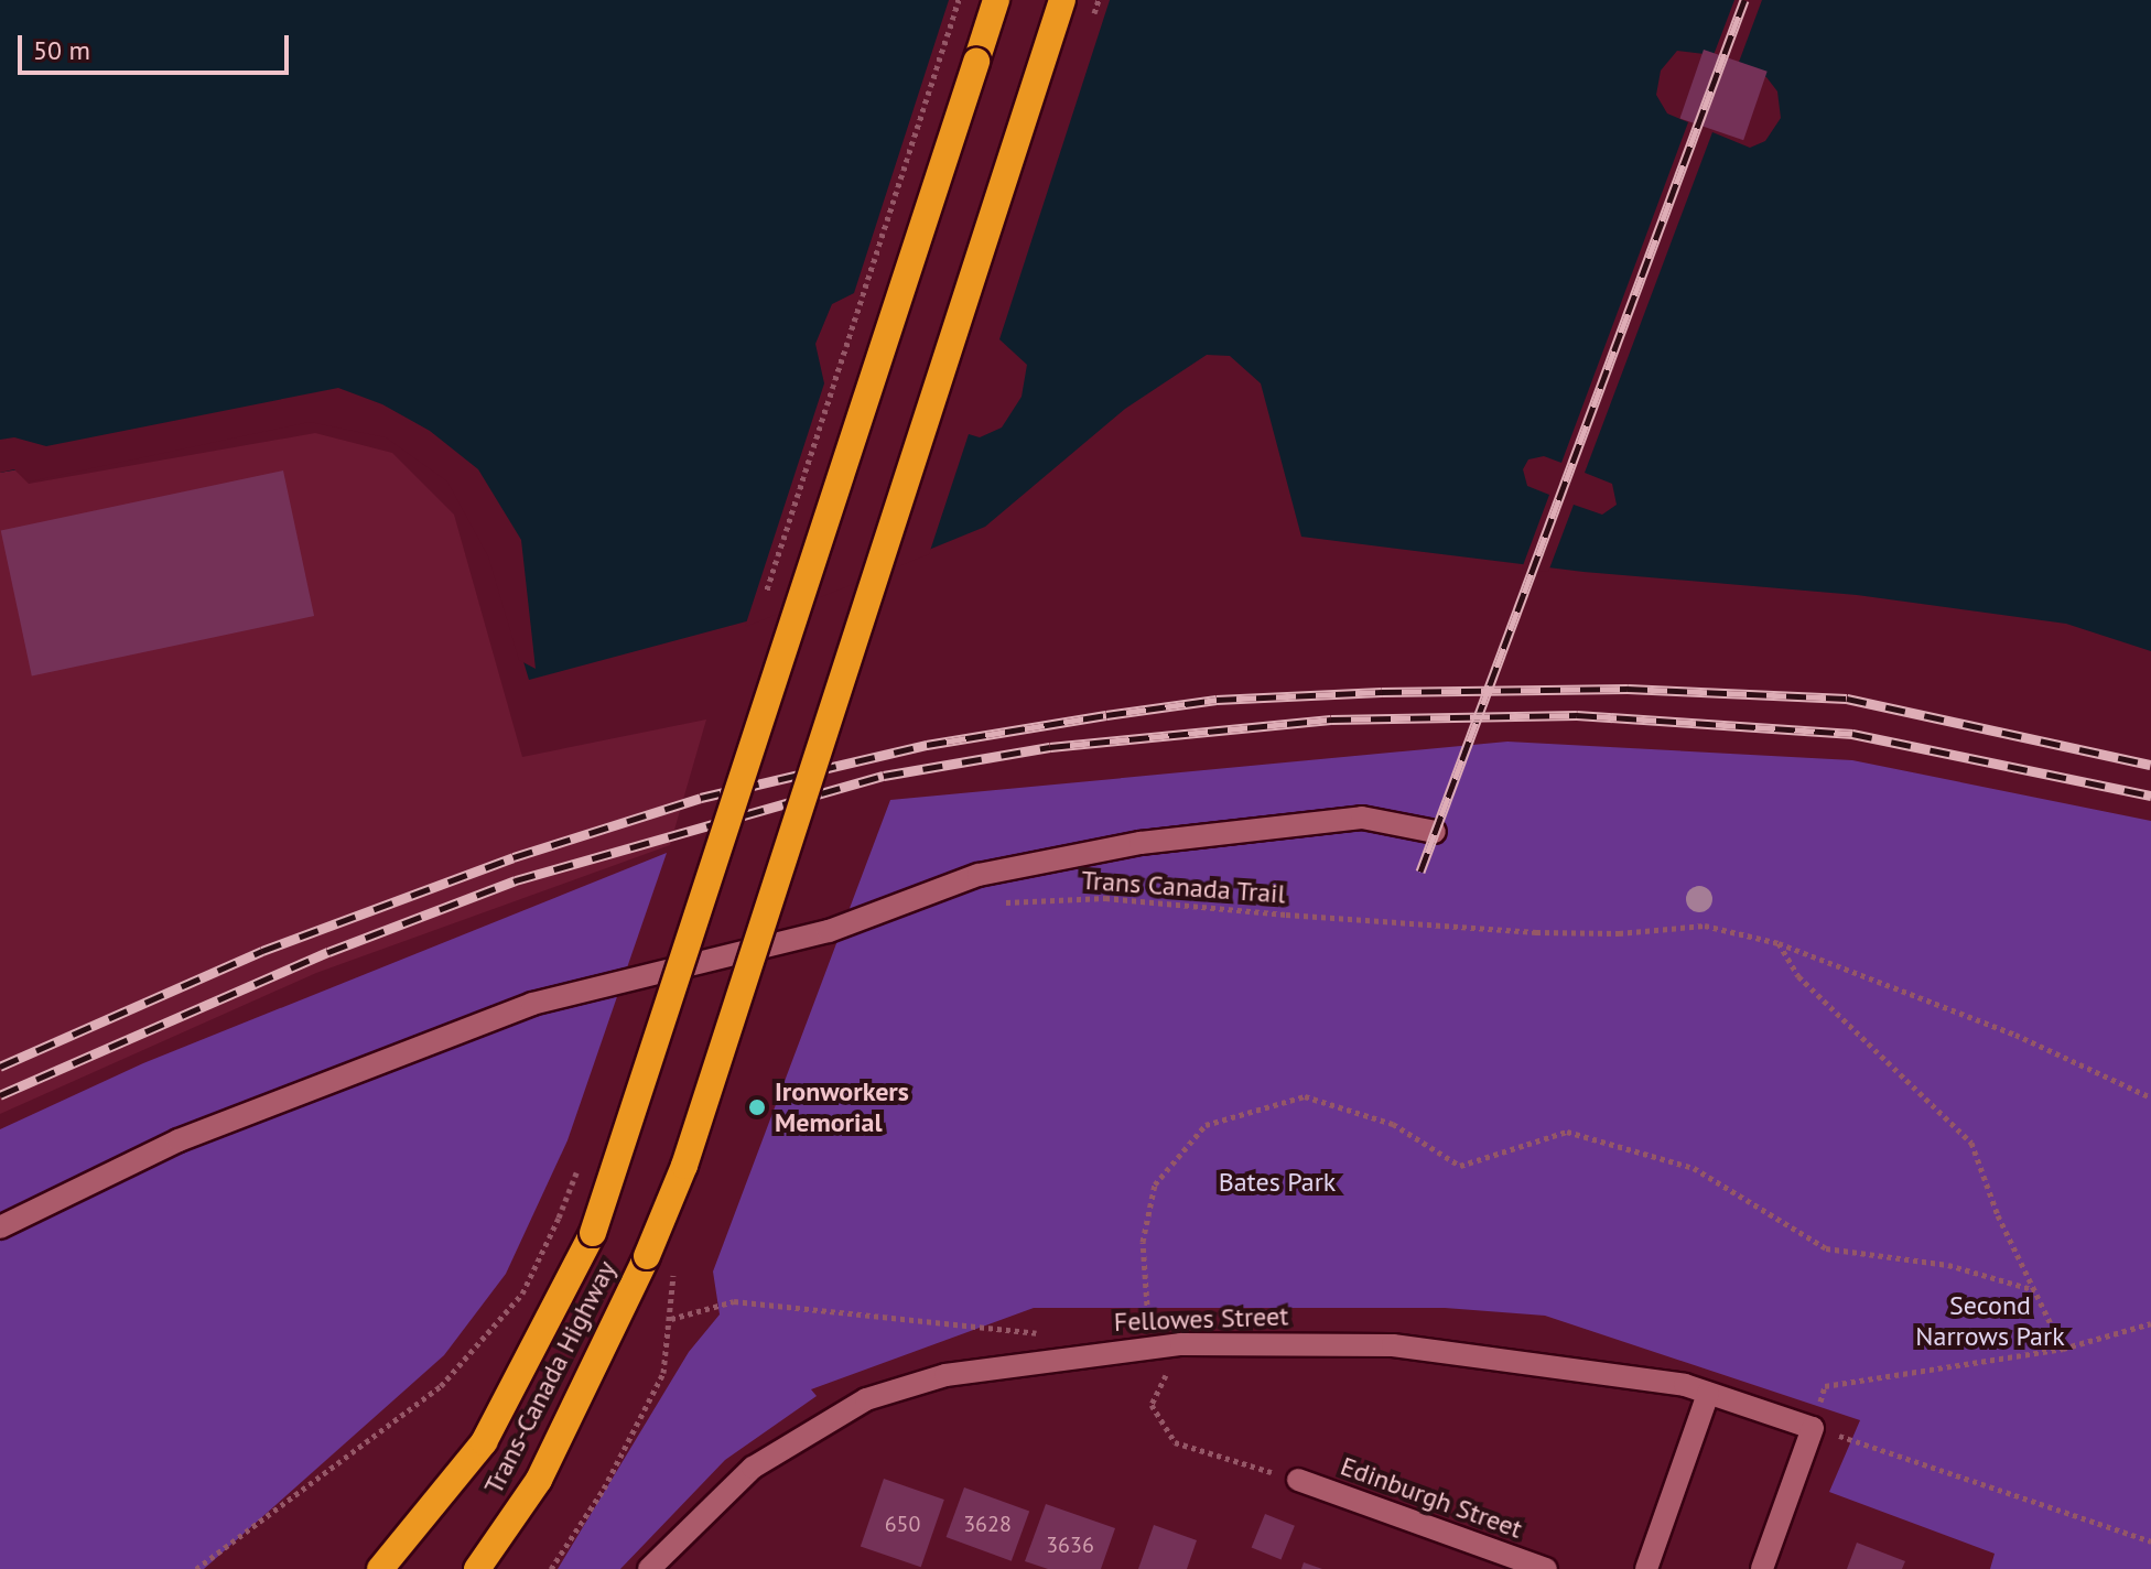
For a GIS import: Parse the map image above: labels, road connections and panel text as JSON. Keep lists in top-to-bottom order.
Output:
{
  "streets": {
    "highway": ["Trans-Canada Highway"],
    "street": ["Fellowes Street", "Edinburgh Street"],
    "path": ["Trans Canada Trail"]
  },
  "parks": ["Bates Park", "Second Narrows Park"],
  "places": ["Ironworkers Memorial"],
  "house_numbers": ["650", "3628", "3636"],
  "scale_bar": "50 m"
}
